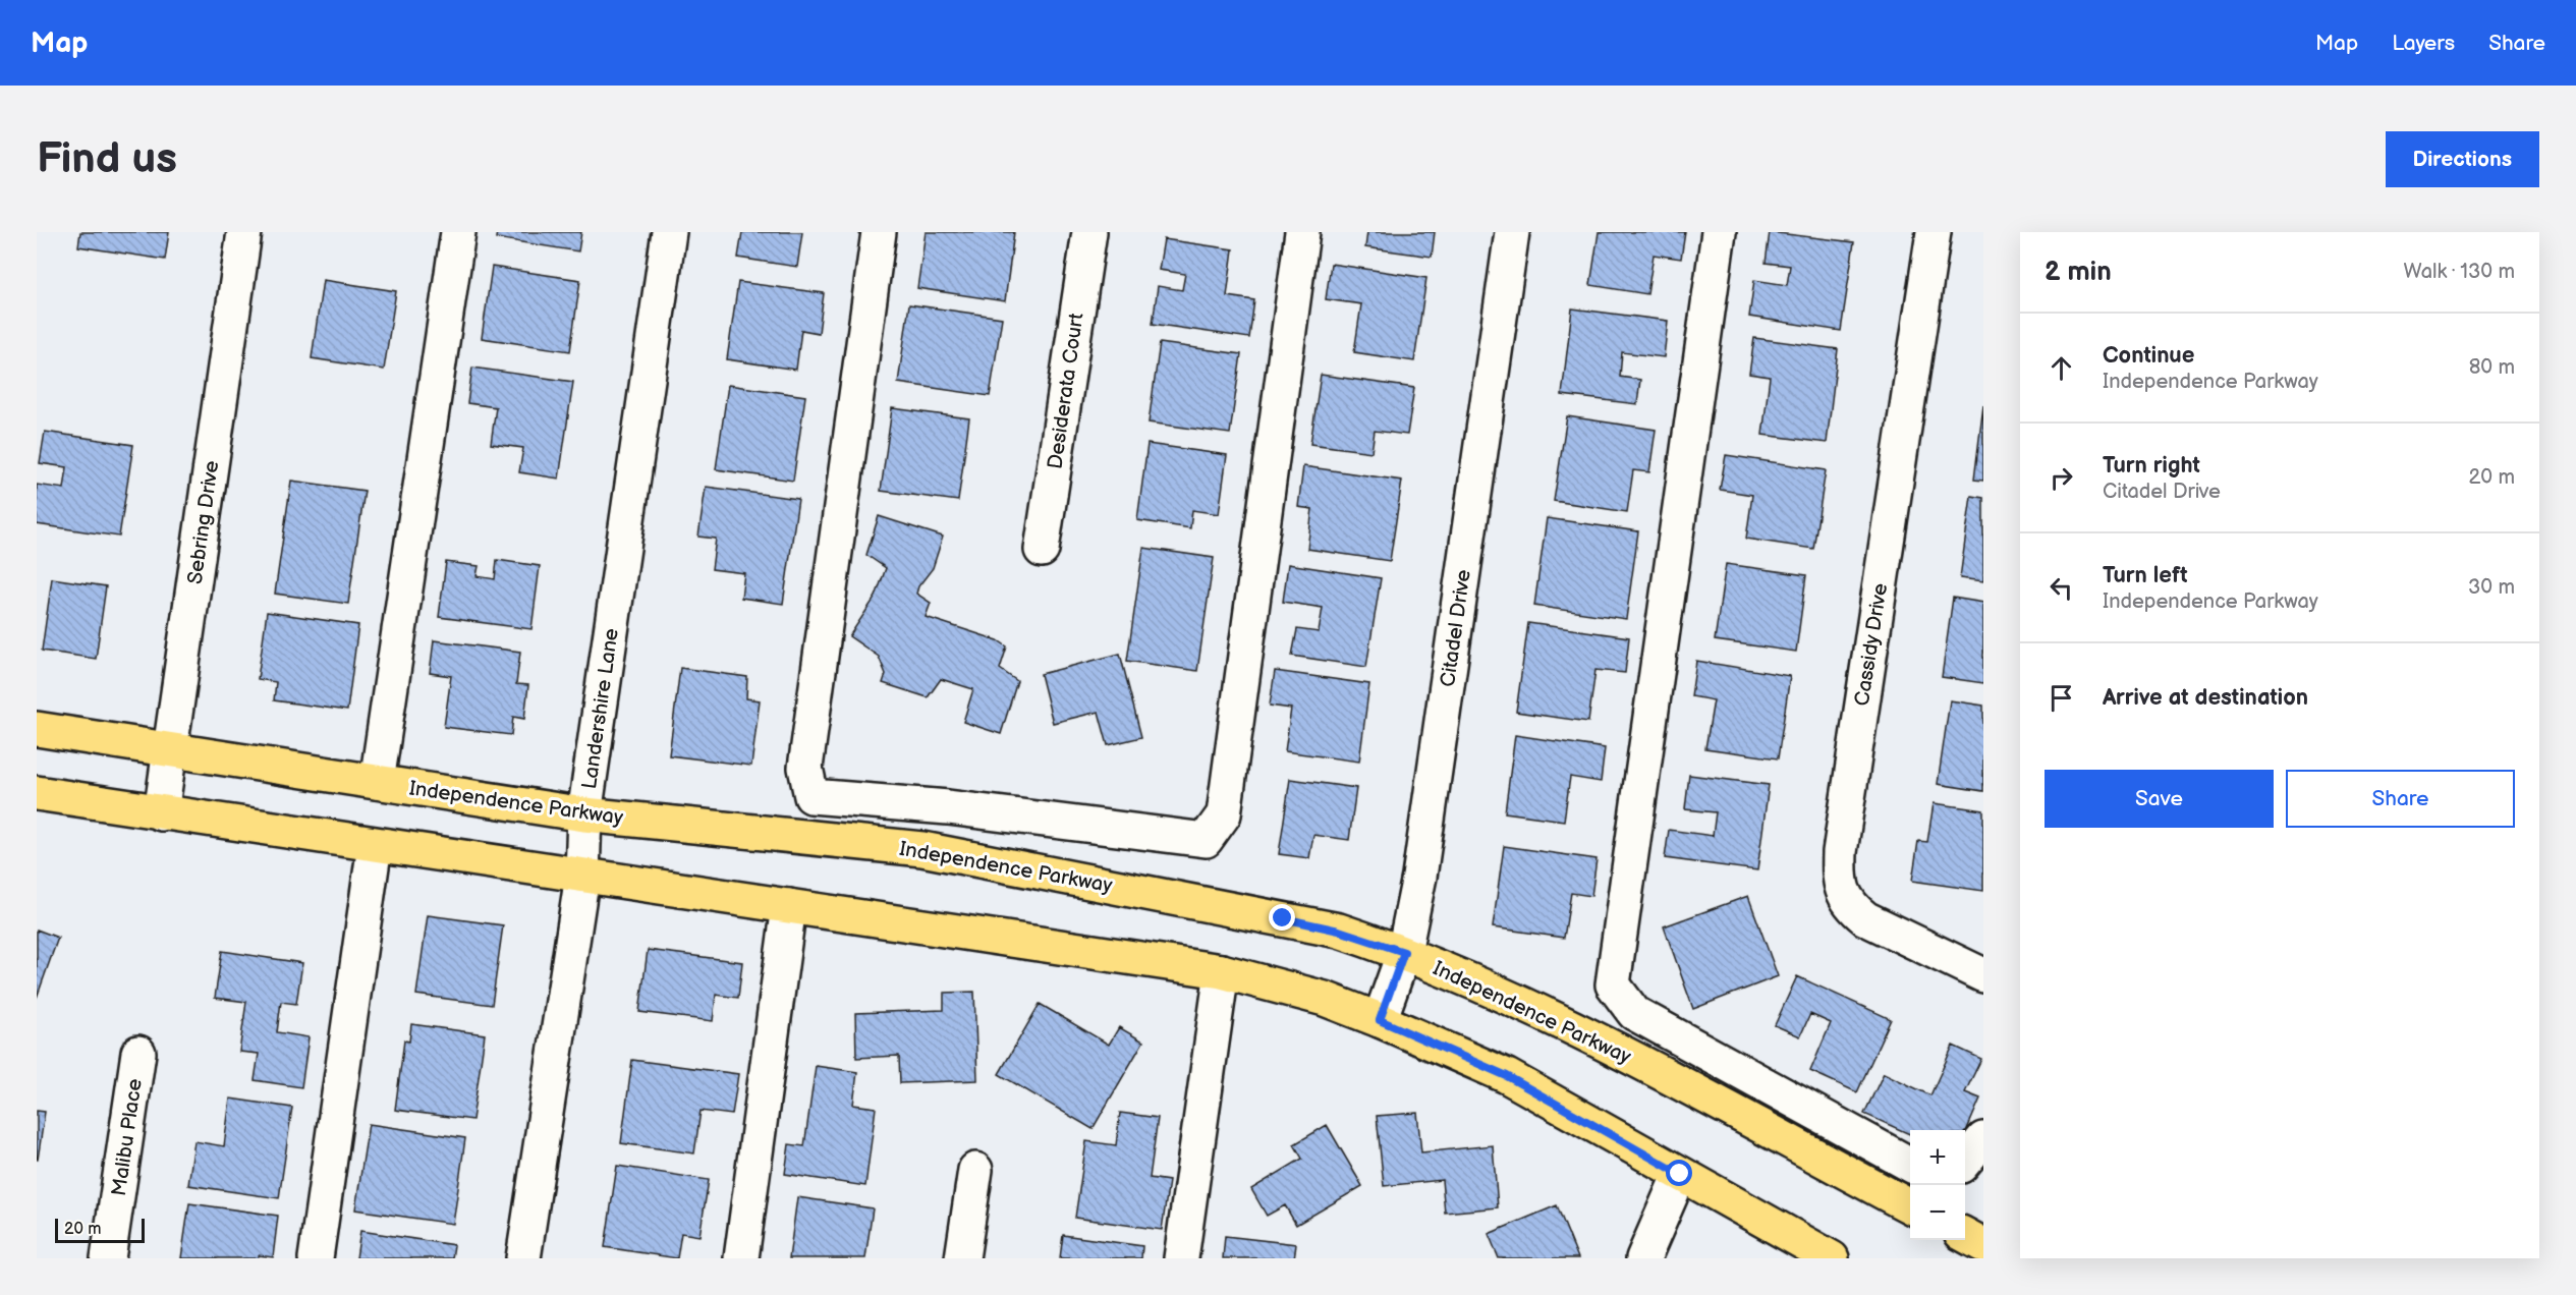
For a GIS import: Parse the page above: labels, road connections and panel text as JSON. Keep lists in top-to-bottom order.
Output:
{
  "streets": {
    "main road": ["Independence Parkway"],
    "street": [
      "Desiderata Court",
      "Sebring Drive",
      "Citadel Drive",
      "Cassidy Drive",
      "Landershire Lane",
      "Malibu Place"
    ]
  },
  "crossings": [
    ["Sebring Drive", "Independence Parkway"],
    ["Citadel Drive", "Independence Parkway"],
    ["Landershire Lane", "Independence Parkway"]
  ],
  "scale_bar": "20 m",
  "page": {
    "header": "Map",
    "nav": ["Map", "Layers", "Share"],
    "buttons": [
      "Directions",
      ["Save", "Share"]
    ],
    "title": "Find us",
    "heading": ["2 min", "Walk · 130 m"],
    "list": [
      ["Continue", "Independence Parkway", "80 m"],
      ["Turn right", "Citadel Drive", "20 m"],
      ["Turn left", "Independence Parkway", "30 m"],
      "Arrive at destination"
    ],
    "map_buttons": ["+", "−"],
    "scale": "20 m"
  }
}
